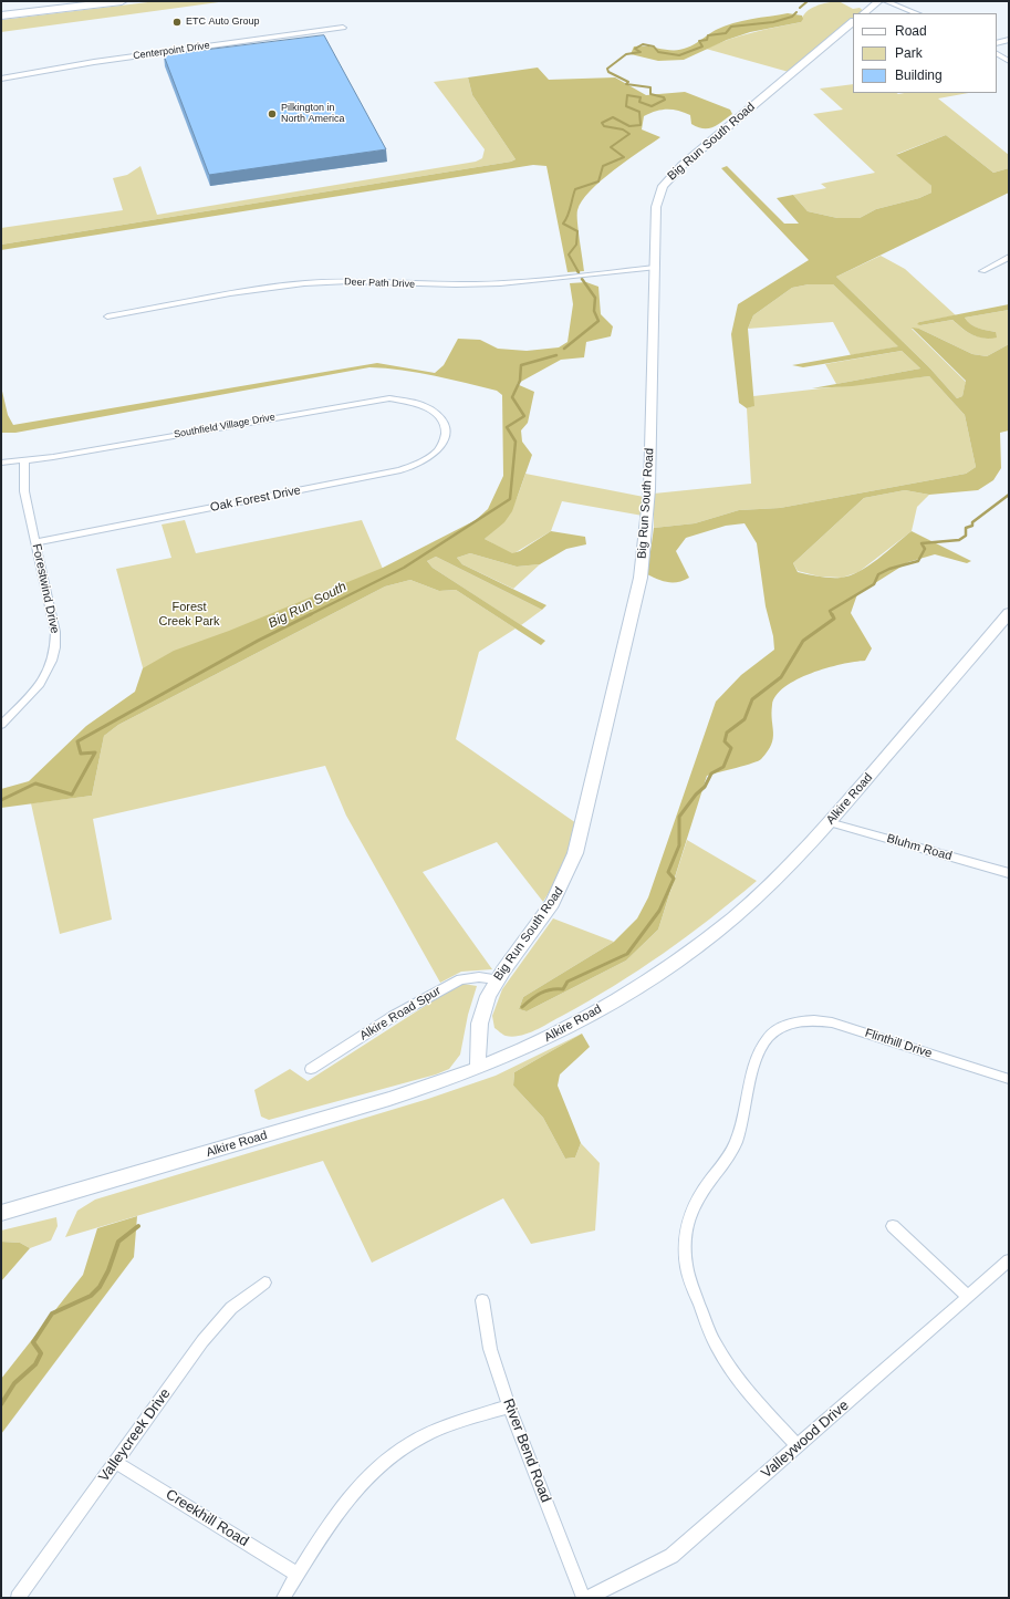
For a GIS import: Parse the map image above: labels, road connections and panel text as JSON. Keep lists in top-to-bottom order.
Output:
{
  "streets": {
    "street": [
      "Centerpoint Drive",
      "Big Run South Road",
      "Deer Path Drive",
      "Southfield Village Drive",
      "Oak Forest Drive",
      "Forestwind Drive",
      "Alkire Road",
      "Bluhm Road",
      "Alkire Road Spur",
      "Flinthill Drive",
      "Valleycreek Drive",
      "Valleywood Drive",
      "River Bend Road",
      "Creekhill Road"
    ]
  },
  "crossings": [
    ["Big Run South Road", "Deer Path Drive"],
    ["Big Run South Road", "Alkire Road"],
    ["Big Run South Road", "Alkire Road Spur"],
    ["Southfield Village Drive", "Oak Forest Drive"],
    ["Southfield Village Drive", "Forestwind Drive"],
    ["Oak Forest Drive", "Forestwind Drive"],
    ["Alkire Road", "Bluhm Road"],
    ["Flinthill Drive", "Valleywood Drive"],
    ["Valleycreek Drive", "Creekhill Road"]
  ],
  "water": ["Big Run South"],
  "parks": ["Forest Creek Park"],
  "places": ["ETC Auto Group", "Pilkington in North America"],
  "legend": ["Road", "Park", "Building"]
}
